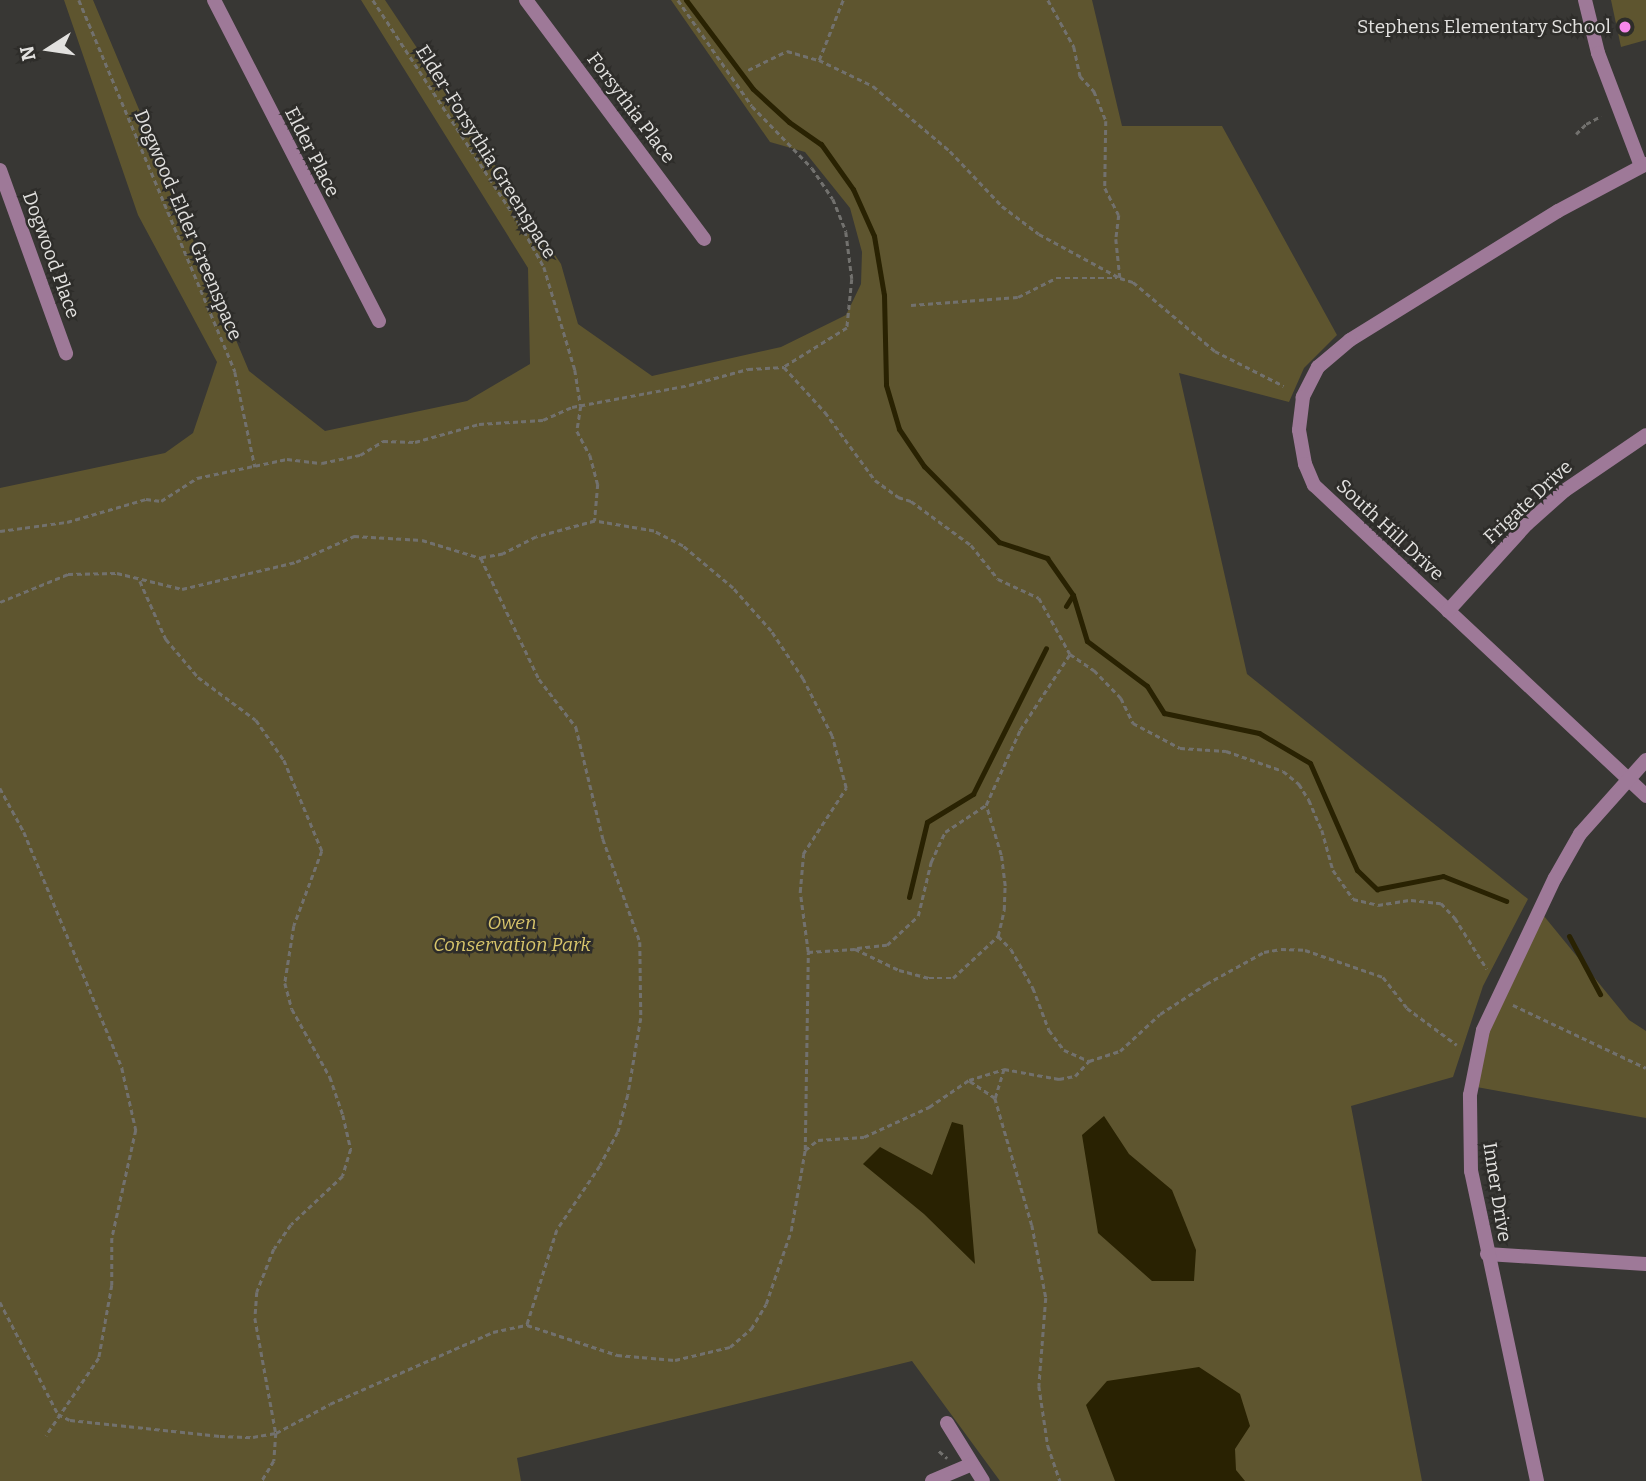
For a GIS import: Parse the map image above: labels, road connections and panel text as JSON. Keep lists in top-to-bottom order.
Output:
{
  "streets": {
    "street": [
      "Forsythia Place",
      "Elder Place",
      "Dogwood Place",
      "Frigate Drive",
      "South Hill Drive",
      "Inner Drive"
    ],
    "path": ["Elder-Forsythia Greenspace", "Dogwood-Elder Greenspace"]
  },
  "crossings": [
    ["Frigate Drive", "South Hill Drive"],
    ["South Hill Drive", "Inner Drive"]
  ],
  "parks": ["Owen Conservation Park"],
  "places": ["Stephens Elementary School"],
  "north": "left"
}
